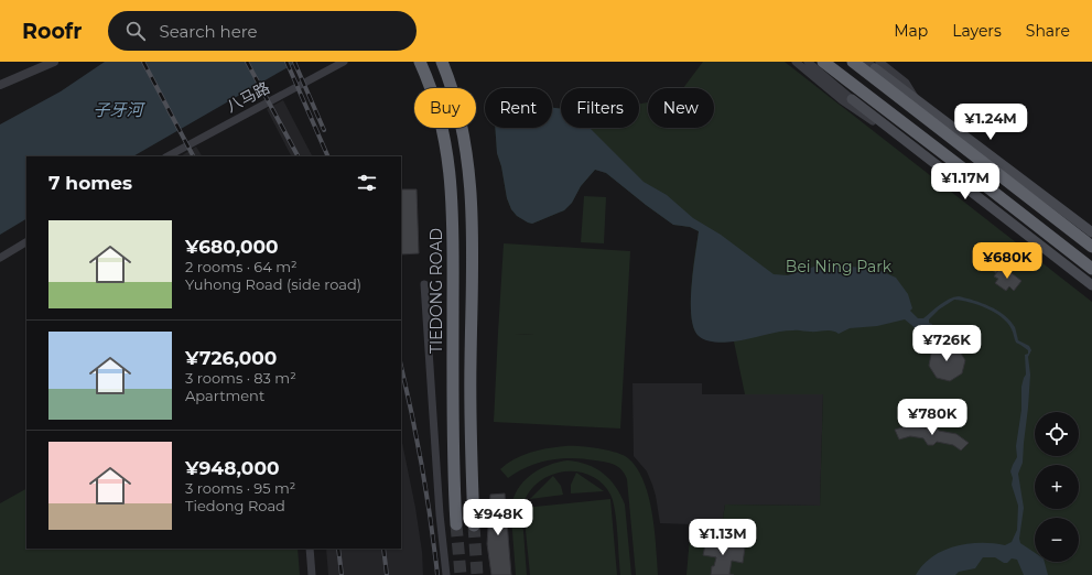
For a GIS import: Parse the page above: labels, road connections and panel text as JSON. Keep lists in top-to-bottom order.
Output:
{
  "streets": {
    "highway": ["TIEDONG ROAD"],
    "street": ["八马路"]
  },
  "water": ["子牙河"],
  "parks": ["Bei Ning Park"],
  "page": {
    "header": "Roofr",
    "search": "Search here",
    "nav": ["Map", "Layers", "Share"],
    "chip": [
      "Buy",
      "Rent",
      "Filters",
      "New"
    ],
    "price": [
      "¥1.24M",
      "¥1.17M",
      "¥680K",
      "¥726K",
      "¥780K",
      "¥948K",
      "¥1.13M"
    ],
    "heading": "7 homes",
    "list": [
      {
        "name": "¥680,000",
        "note": "2 rooms · 64 m² · Yuhong Road (side road)"
      },
      {
        "name": "¥726,000",
        "note": "3 rooms · 83 m² · Apartment"
      },
      {
        "name": "¥948,000",
        "note": "3 rooms · 95 m² · Tiedong Road"
      }
    ],
    "map_buttons": ["+", "−"]
  }
}
